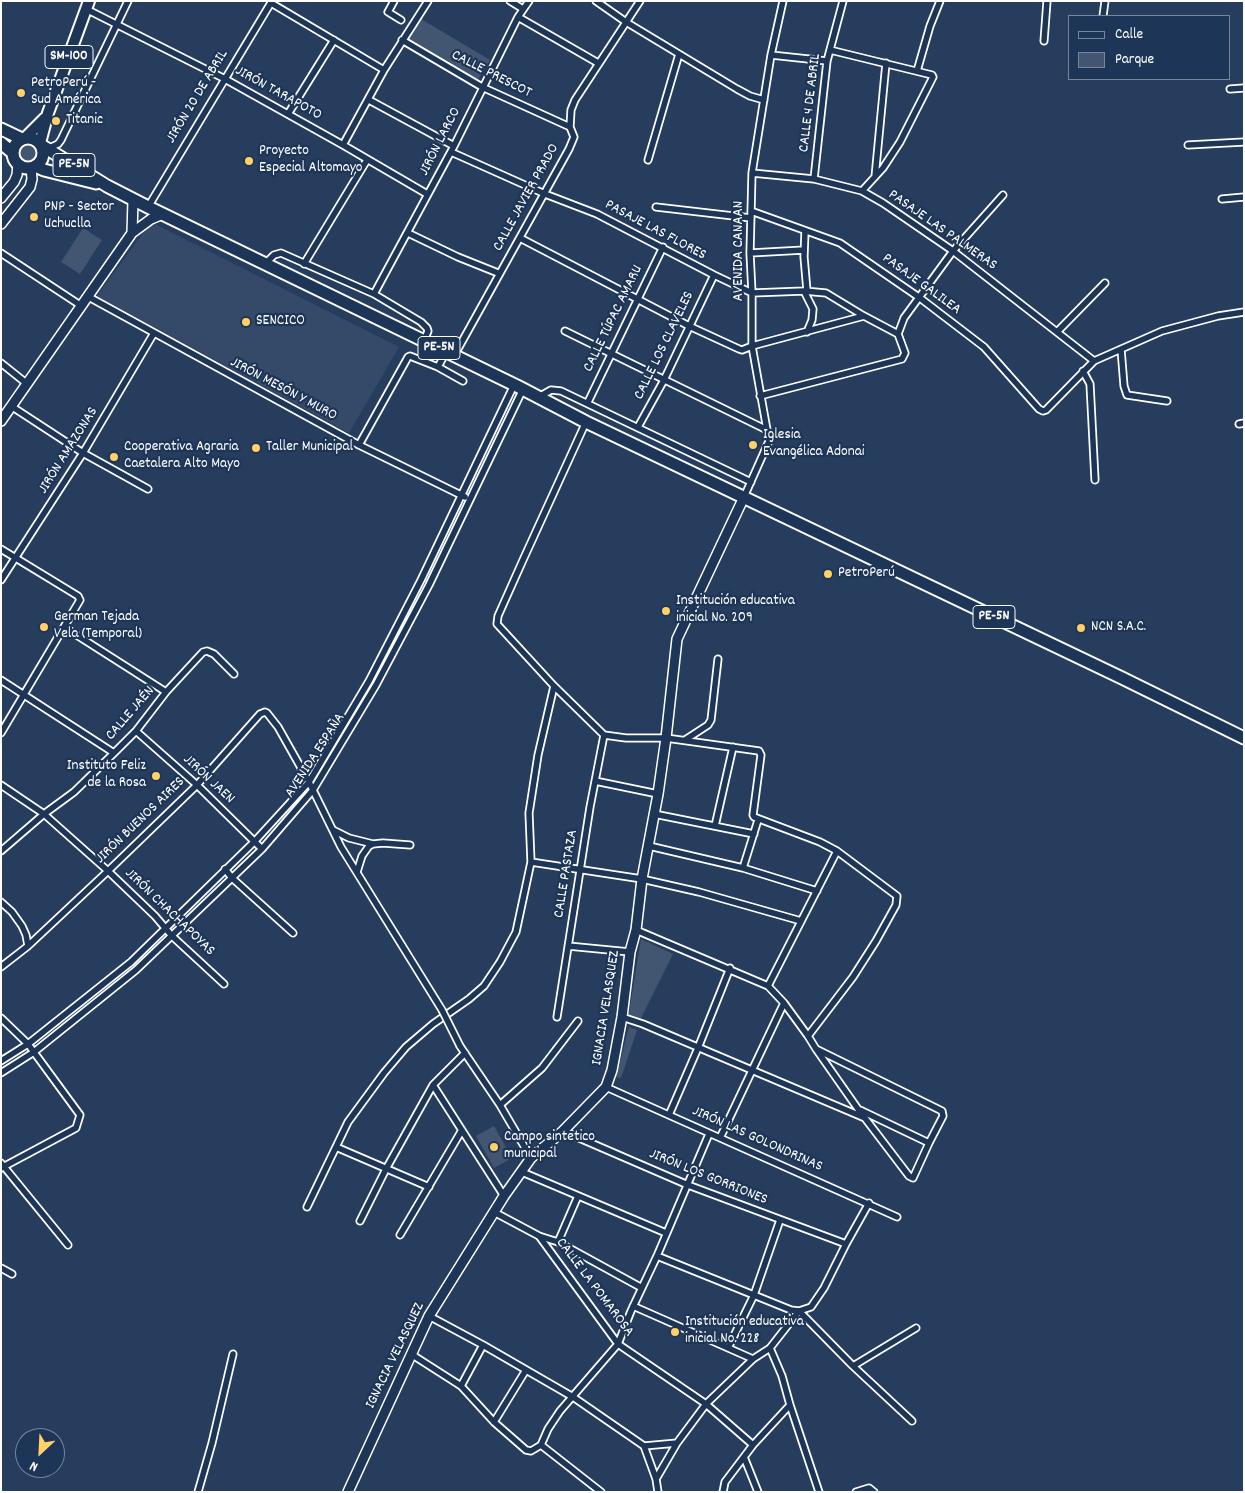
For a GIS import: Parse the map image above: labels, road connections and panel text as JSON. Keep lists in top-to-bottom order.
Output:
{
  "streets": {
    "highway": ["PE-5N"],
    "main road": ["SM-100", "IGNACIA VELASQUEZ"],
    "street": [
      "CALLE PRESCOT",
      "JIRÓN TARAPOTO",
      "JIRÓN 20 DE ABRIL",
      "CALLE 4 DE ABRIL",
      "JIRÓN LARCO",
      "CALLE JAVIER PRADO",
      "PASAJE LAS FLORES",
      "PASAJE LAS PALMERAS",
      "AVENIDA CANAAN",
      "PASAJE GALILEA",
      "CALLE TÚPAC AMARU",
      "CALLE LOS CLAVELES",
      "JIRÓN MESÓN Y MURO",
      "JIRÓN AMAZONAS",
      "CALLE JAÉN",
      "AVENIDA ESPAÑA",
      "JIRÓN JAEN",
      "JIRÓN BUENOS AIRES",
      "CALLE PASTAZA",
      "JIRÓN CHACHAPOYAS",
      "JIRÓN LAS GOLONDRINAS",
      "JIRÓN LOS GORRIONES",
      "CALLE LA POMAROSA"
    ]
  },
  "crossings": [
    ["SM-100", "JIRÓN TARAPOTO"],
    ["SM-100", "PE-5N"],
    ["CALLE PRESCOT", "JIRÓN LARCO"],
    ["CALLE PRESCOT", "CALLE JAVIER PRADO"],
    ["JIRÓN TARAPOTO", "JIRÓN 20 DE ABRIL"],
    ["JIRÓN TARAPOTO", "JIRÓN LARCO"],
    ["JIRÓN 20 DE ABRIL", "PE-5N"],
    ["CALLE 4 DE ABRIL", "PASAJE LAS PALMERAS"],
    ["JIRÓN LARCO", "PASAJE LAS FLORES"],
    ["PE-5N", "CALLE JAVIER PRADO"],
    ["PE-5N", "AVENIDA CANAAN"],
    ["PE-5N", "AVENIDA ESPAÑA"],
    ["PE-5N", "IGNACIA VELASQUEZ"],
    ["CALLE JAVIER PRADO", "PASAJE LAS FLORES"],
    ["PASAJE LAS FLORES", "AVENIDA CANAAN"],
    ["PASAJE LAS FLORES", "CALLE TÚPAC AMARU"],
    ["PASAJE LAS FLORES", "CALLE LOS CLAVELES"],
    ["PASAJE LAS PALMERAS", "AVENIDA CANAAN"],
    ["AVENIDA CANAAN", "PASAJE GALILEA"],
    ["AVENIDA CANAAN", "IGNACIA VELASQUEZ"],
    ["JIRÓN MESÓN Y MURO", "JIRÓN AMAZONAS"],
    ["JIRÓN MESÓN Y MURO", "AVENIDA ESPAÑA"],
    ["CALLE JAÉN", "JIRÓN JAEN"],
    ["CALLE JAÉN", "JIRÓN CHACHAPOYAS"],
    ["AVENIDA ESPAÑA", "JIRÓN JAEN"],
    ["AVENIDA ESPAÑA", "JIRÓN BUENOS AIRES"],
    ["AVENIDA ESPAÑA", "JIRÓN CHACHAPOYAS"],
    ["JIRÓN JAEN", "JIRÓN BUENOS AIRES"],
    ["JIRÓN BUENOS AIRES", "JIRÓN CHACHAPOYAS"],
    ["IGNACIA VELASQUEZ", "JIRÓN LAS GOLONDRINAS"],
    ["IGNACIA VELASQUEZ", "JIRÓN LOS GORRIONES"]
  ],
  "places": [
    "PetroPerú - Sud América",
    "Titanic",
    "Proyecto Especial Altomayo",
    "PNP - Sector Uchuclla",
    "SENCICO",
    "Iglesia Evangélica Adonai",
    "Taller Municipal",
    "Cooperativa Agraria Caetalera Alto Mayo",
    "PetroPerú",
    "Institución educativa inicial No. 209",
    "German Tejada Vela (Temporal)",
    "NCN S.A.C.",
    "Instituto Feliz de la Rosa",
    "Campo sintetico municipal",
    "Institución educativa inicial No. 228"
  ],
  "legend": ["Calle", "Parque"],
  "north": "bottom left"
}
